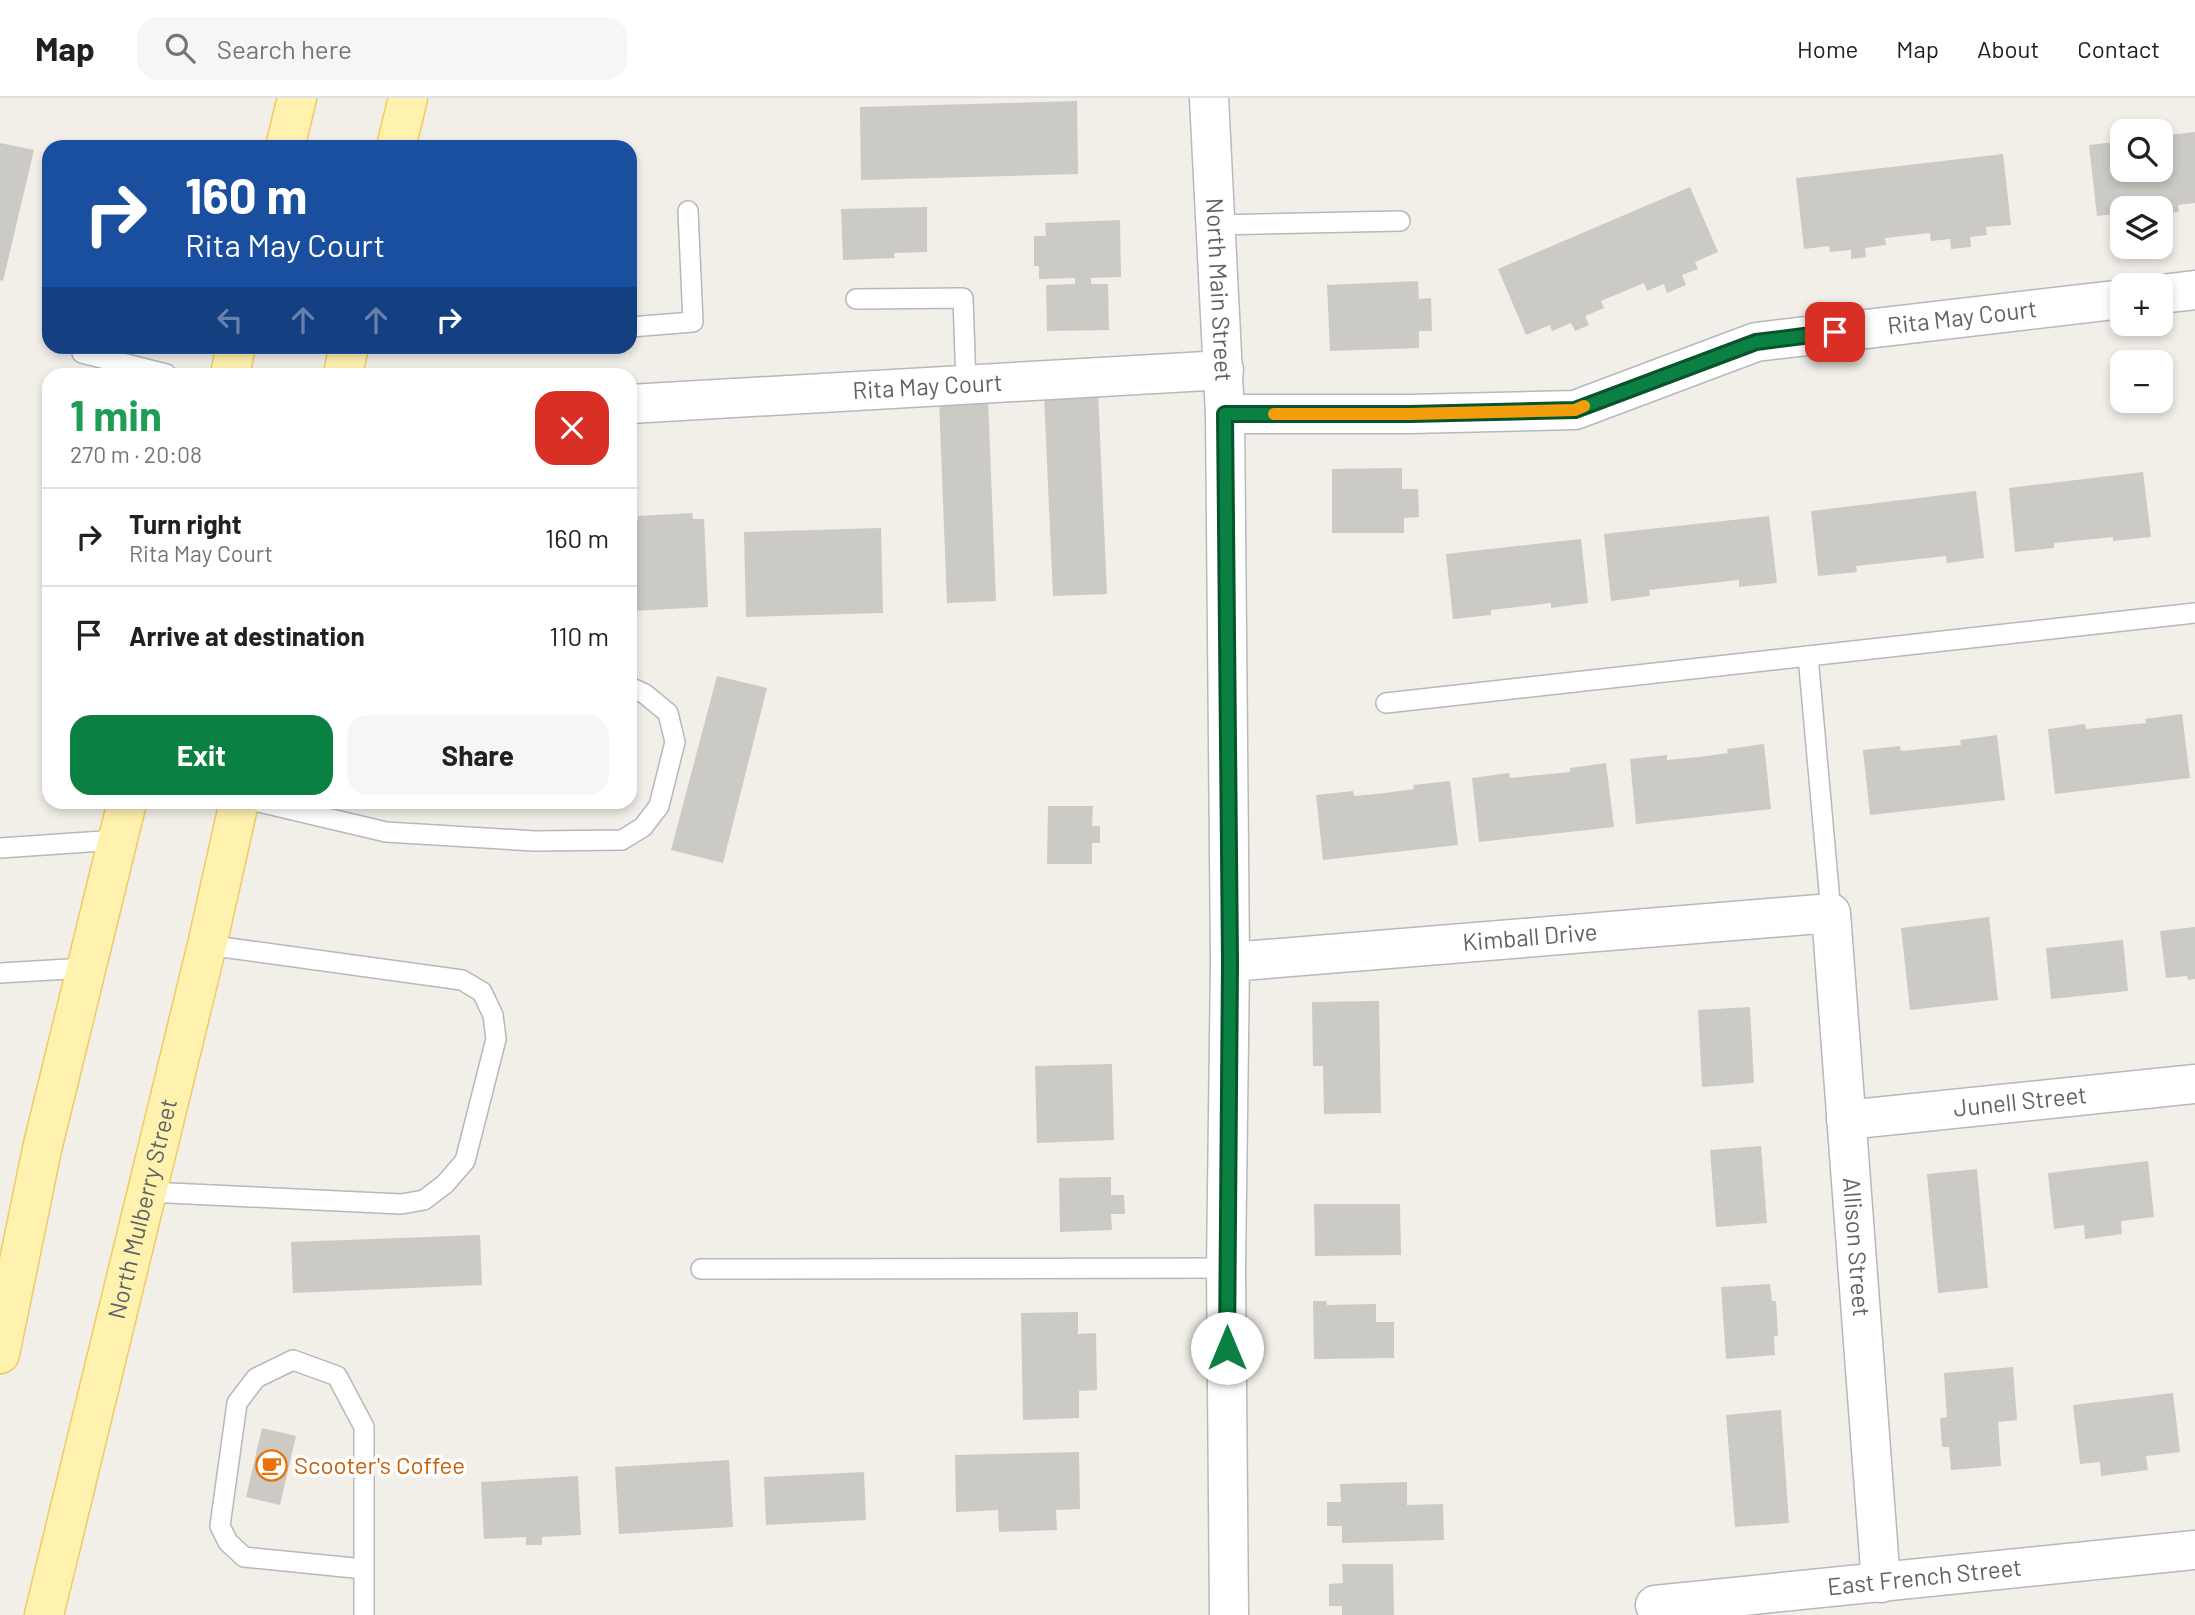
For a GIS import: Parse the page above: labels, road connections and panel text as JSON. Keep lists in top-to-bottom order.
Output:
{
  "streets": {
    "main road": ["North Mulberry Street"],
    "street": [
      "North Main Street",
      "Rita May Court",
      "Kimball Drive",
      "Junell Street",
      "Allison Street",
      "East French Street"
    ]
  },
  "crossings": [
    ["North Main Street", "Rita May Court"],
    ["North Main Street", "Kimball Drive"],
    ["Kimball Drive", "Allison Street"],
    ["Junell Street", "Allison Street"],
    ["Allison Street", "East French Street"]
  ],
  "places": {
    "cafe": ["Scooter's Coffee"]
  },
  "page": {
    "header": "Map",
    "search": "Search here",
    "nav": [
      "Home",
      "Map",
      "About",
      "Contact"
    ],
    "map_buttons": ["+", "−"],
    "turn": ["160 m", "Rita May Court"],
    "heading": ["1 min", "270 m · 20:08"],
    "list": [
      {
        "name": "Turn right",
        "note": "Rita May Court",
        "value": "160 m"
      },
      {
        "name": "Arrive at destination",
        "value": "110 m"
      }
    ],
    "buttons": ["Exit", "Share"]
  }
}
